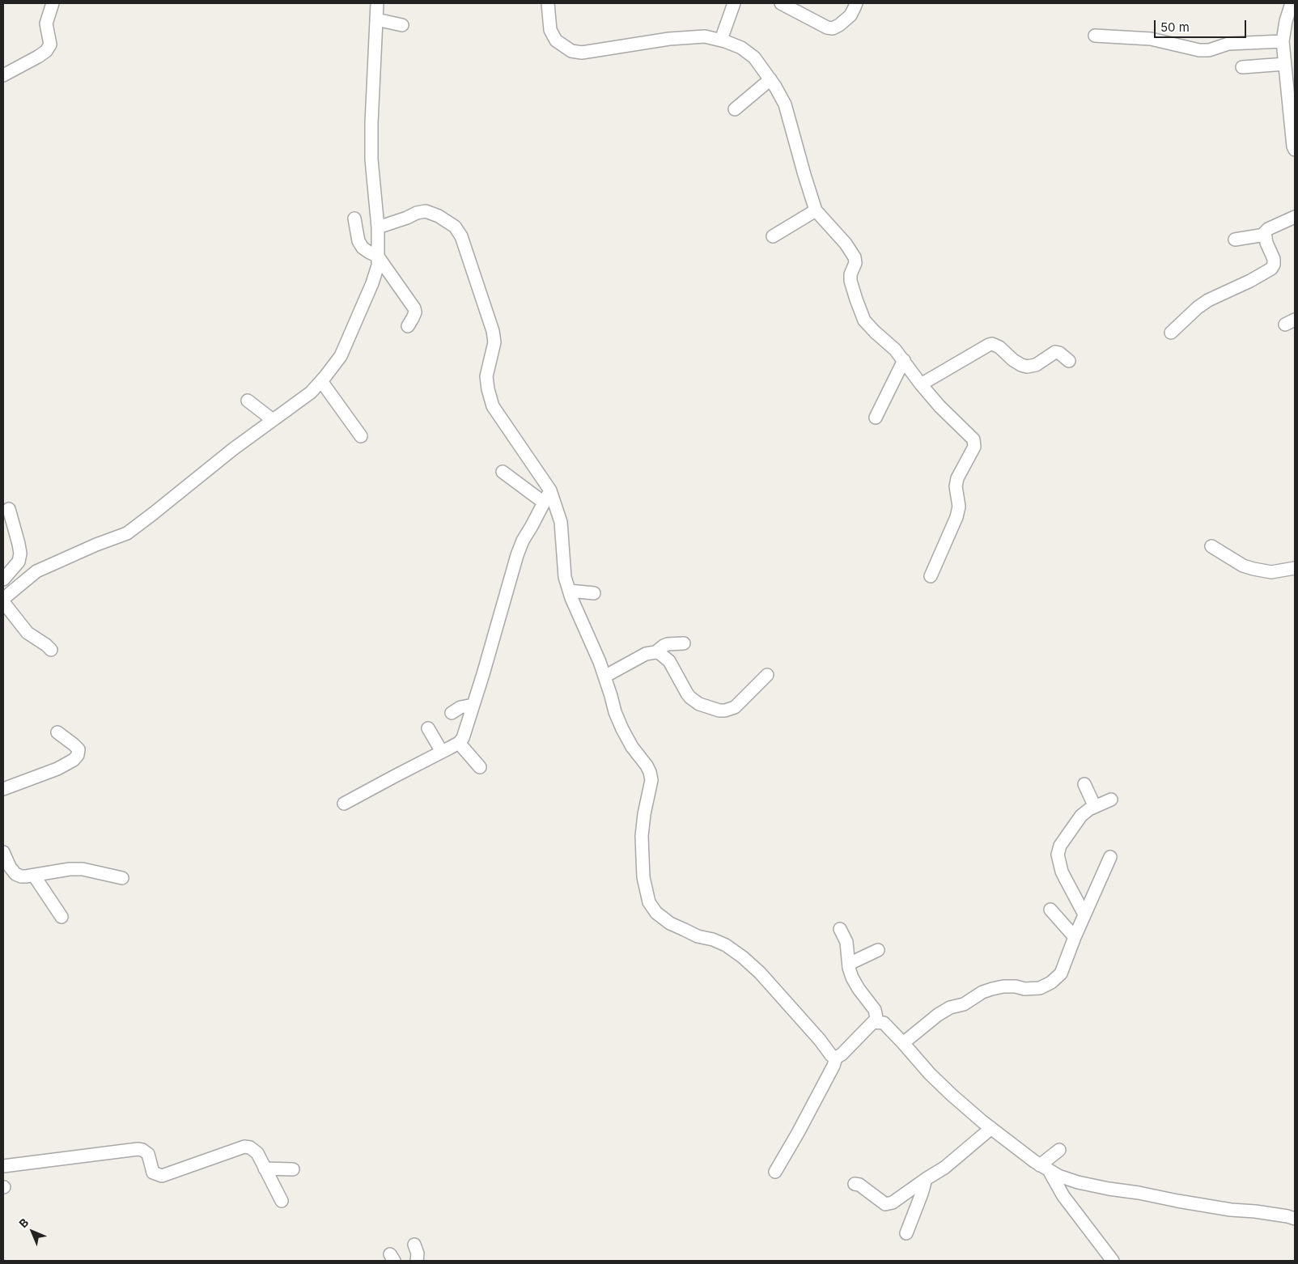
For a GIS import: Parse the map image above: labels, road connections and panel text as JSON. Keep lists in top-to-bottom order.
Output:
{
  "scale_bar": "50 m",
  "north": "top left"
}
